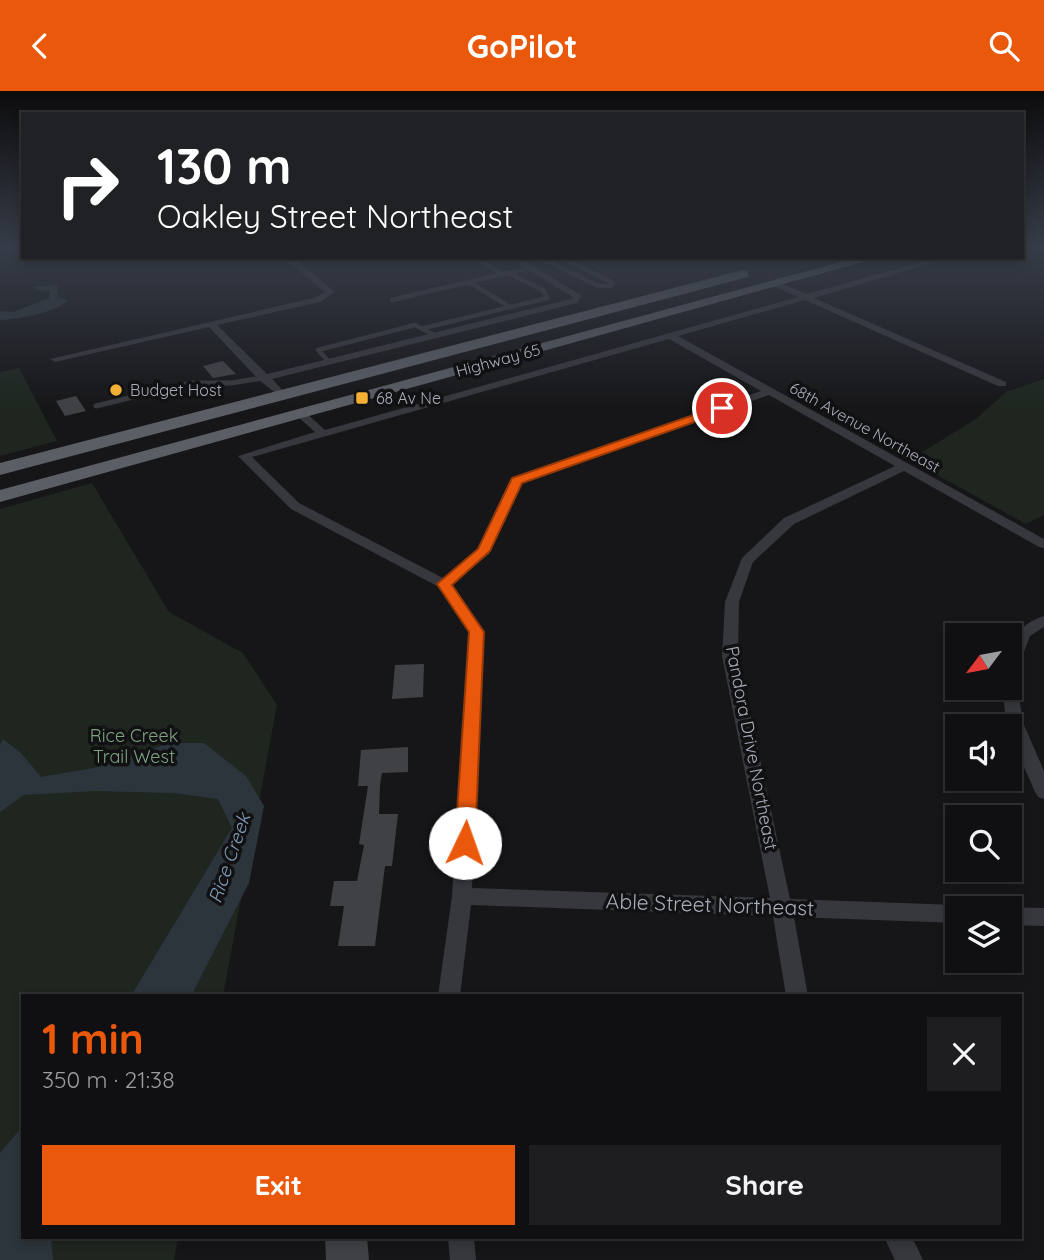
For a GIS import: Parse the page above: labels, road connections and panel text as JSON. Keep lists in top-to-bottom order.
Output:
{
  "streets": {
    "highway": ["Highway 65"],
    "street": ["68th Avenue Northeast", "Pandora Drive Northeast", "Able Street Northeast"]
  },
  "crossings": [
    ["68th Avenue Northeast", "Pandora Drive Northeast"],
    ["Pandora Drive Northeast", "Able Street Northeast"]
  ],
  "water": ["Rice Creek"],
  "parks": ["Rice Creek Trail West"],
  "places": {
    "other": ["Budget Host"],
    "transit": ["68 Av Ne"]
  },
  "north": "bottom left",
  "page": {
    "header": "GoPilot",
    "turn": ["130 m", "Oakley Street Northeast"],
    "heading": ["1 min", "350 m · 21:38"],
    "buttons": ["Exit", "Share"]
  }
}
